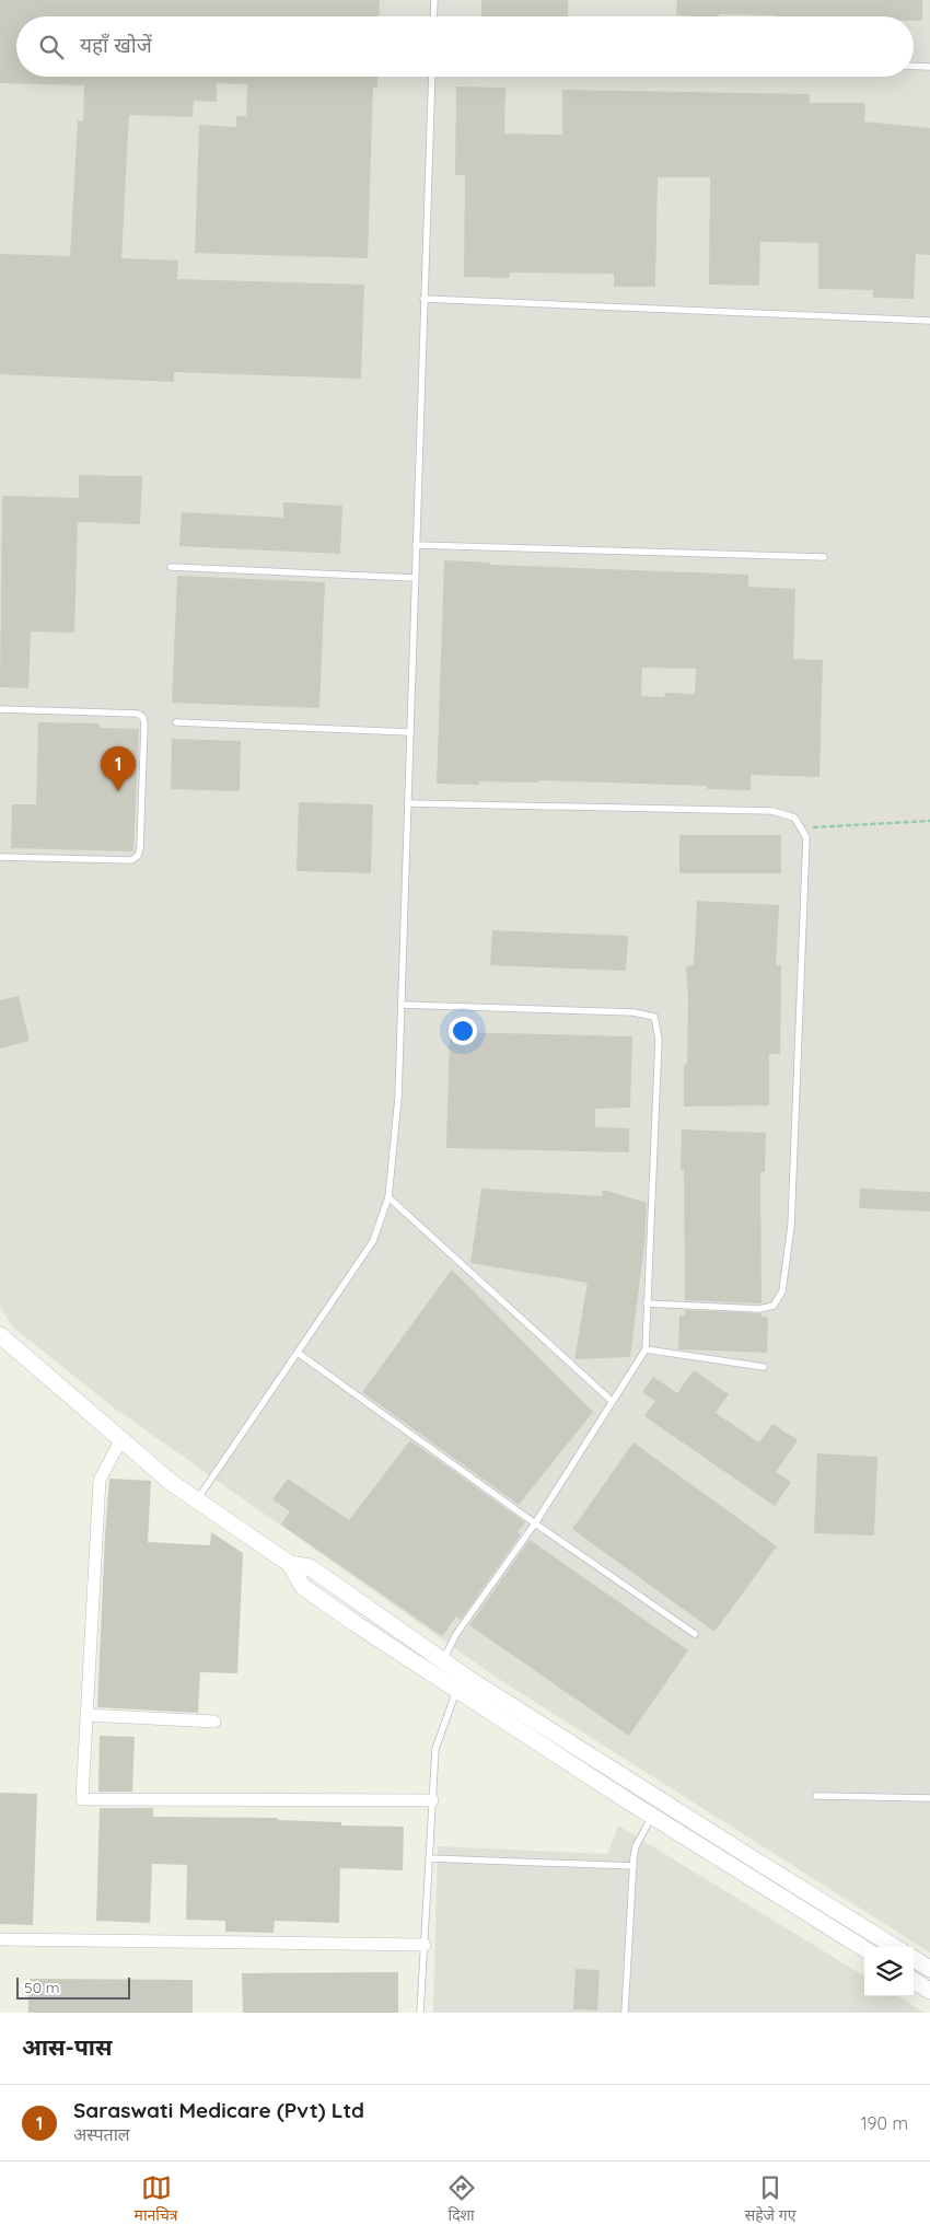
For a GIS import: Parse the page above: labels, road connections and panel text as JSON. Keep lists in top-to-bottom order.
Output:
{
  "scale_bar": "50 m",
  "page": {
    "search": "यहाँ खोजें",
    "pins": "1",
    "scale": "50 m",
    "heading": "आस-पास",
    "list": [
      {
        "mark": "1",
        "name": "Saraswati Medicare (Pvt) Ltd",
        "note": "अस्पताल",
        "value": "190 m"
      }
    ],
    "nav": ["मानचित्र", "दिशा", "सहेजे गए"]
  }
}
